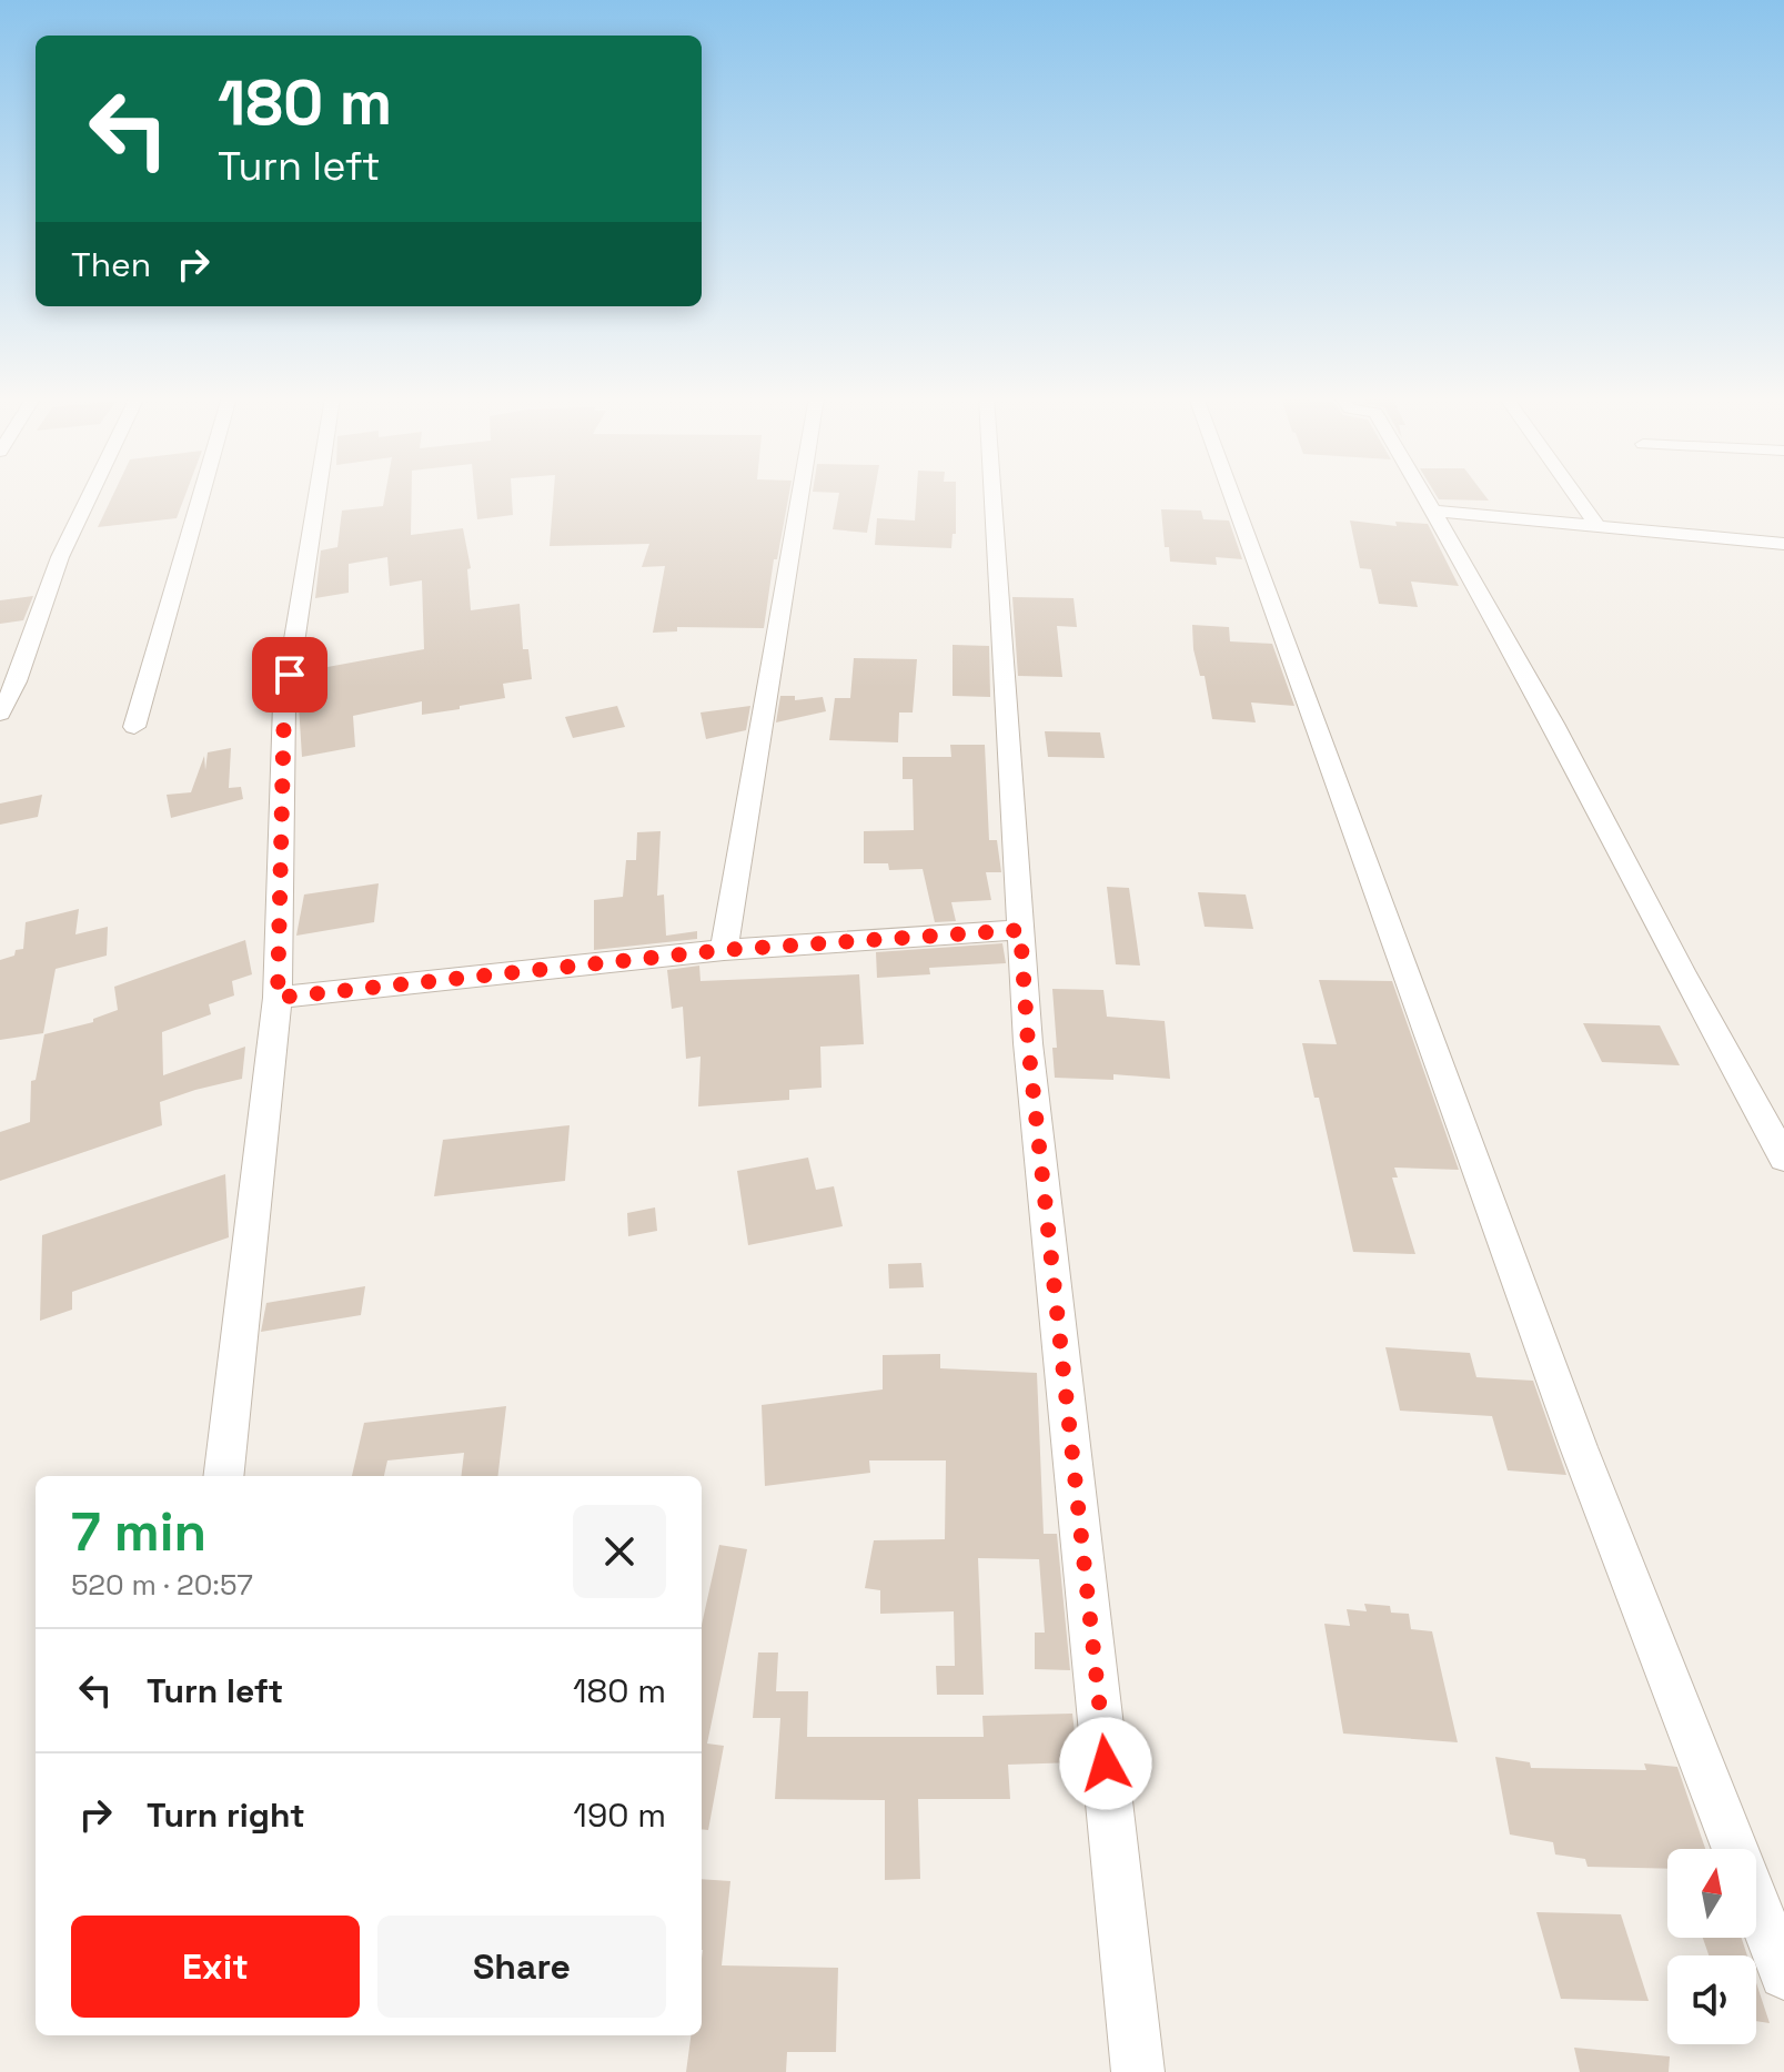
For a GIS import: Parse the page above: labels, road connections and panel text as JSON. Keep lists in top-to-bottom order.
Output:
{
  "north": "top",
  "page": {
    "turn": ["180 m", "Turn left"],
    "then": "Then",
    "heading": ["7 min", "520 m · 20:57"],
    "list": [
      {
        "name": "Turn left",
        "value": "180 m"
      },
      {
        "name": "Turn right",
        "value": "190 m"
      }
    ],
    "buttons": ["Exit", "Share"]
  }
}
